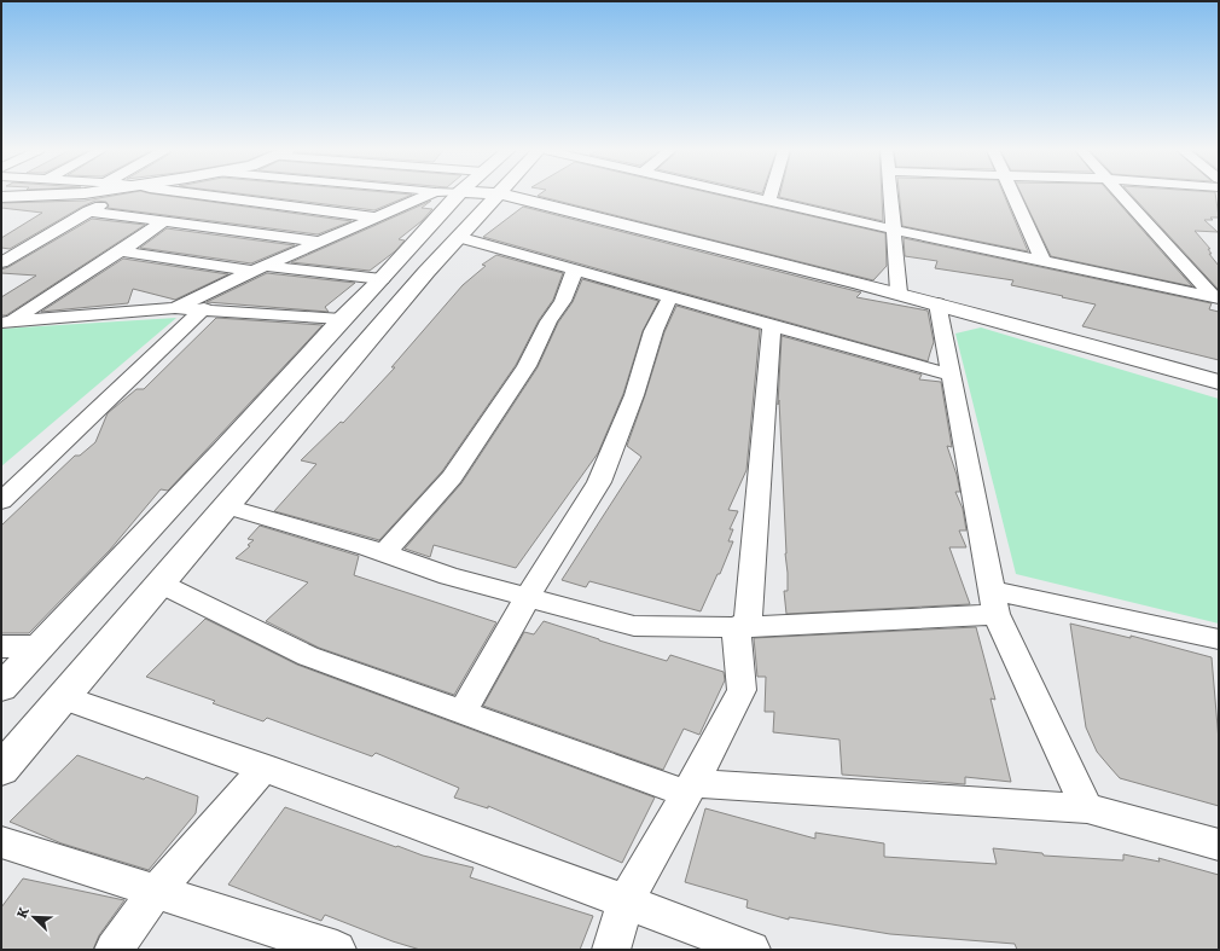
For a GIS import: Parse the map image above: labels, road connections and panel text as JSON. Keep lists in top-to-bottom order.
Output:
{
  "north": "top left"
}
